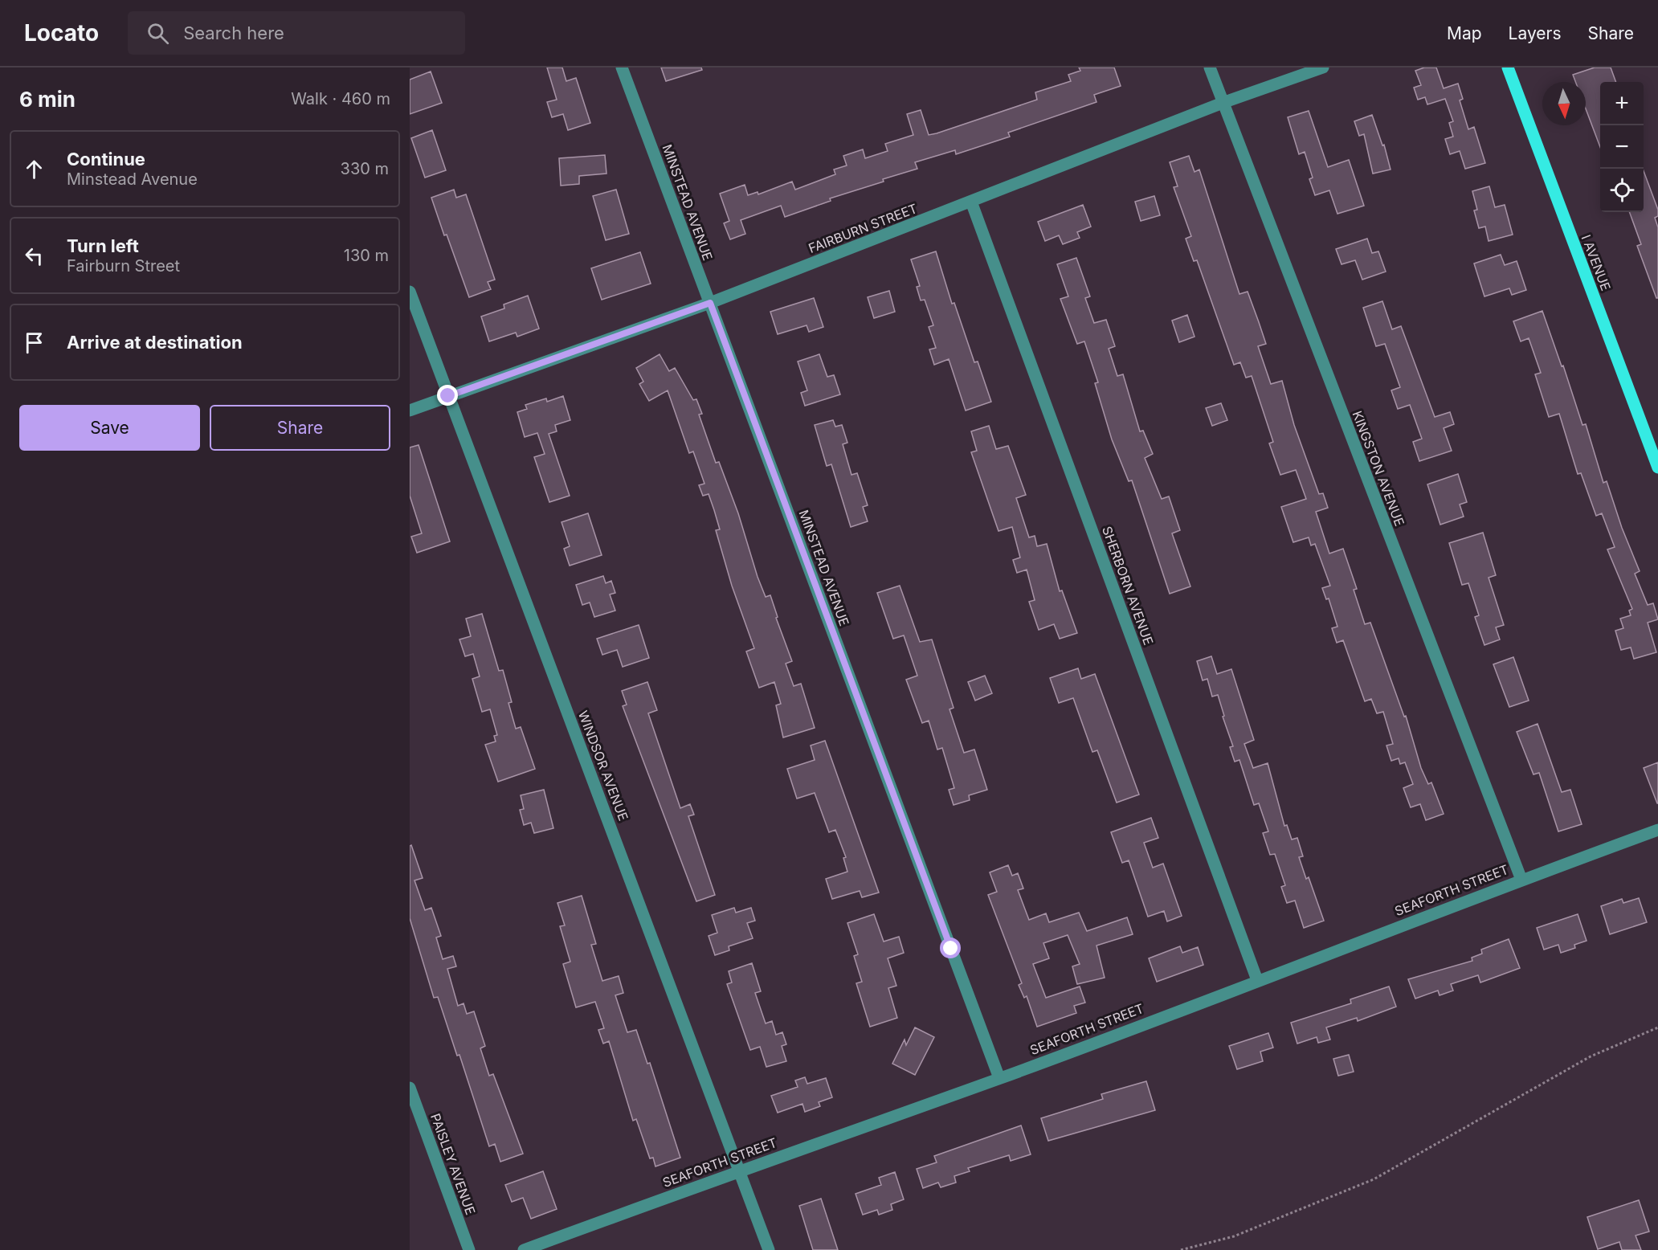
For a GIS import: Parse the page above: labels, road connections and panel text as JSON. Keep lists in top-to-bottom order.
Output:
{
  "streets": {
    "main road": ["I AVENUE"],
    "street": [
      "MINSTEAD AVENUE",
      "FAIRBURN STREET",
      "KINGSTON AVENUE",
      "SHERBORN AVENUE",
      "WINDSOR AVENUE",
      "SEAFORTH STREET",
      "PAISLEY AVENUE"
    ]
  },
  "crossings": [
    ["MINSTEAD AVENUE", "FAIRBURN STREET"],
    ["MINSTEAD AVENUE", "SEAFORTH STREET"],
    ["FAIRBURN STREET", "KINGSTON AVENUE"],
    ["FAIRBURN STREET", "SHERBORN AVENUE"],
    ["FAIRBURN STREET", "WINDSOR AVENUE"],
    ["KINGSTON AVENUE", "SEAFORTH STREET"],
    ["SHERBORN AVENUE", "SEAFORTH STREET"],
    ["WINDSOR AVENUE", "SEAFORTH STREET"]
  ],
  "north": "bottom",
  "page": {
    "header": "Locato",
    "search": "Search here",
    "nav": ["Map", "Layers", "Share"],
    "heading": ["6 min", "Walk · 460 m"],
    "map_buttons": ["+", "−"],
    "list": [
      ["Continue", "Minstead Avenue", "330 m"],
      ["Turn left", "Fairburn Street", "130 m"],
      "Arrive at destination"
    ],
    "buttons": ["Save", "Share"]
  }
}
